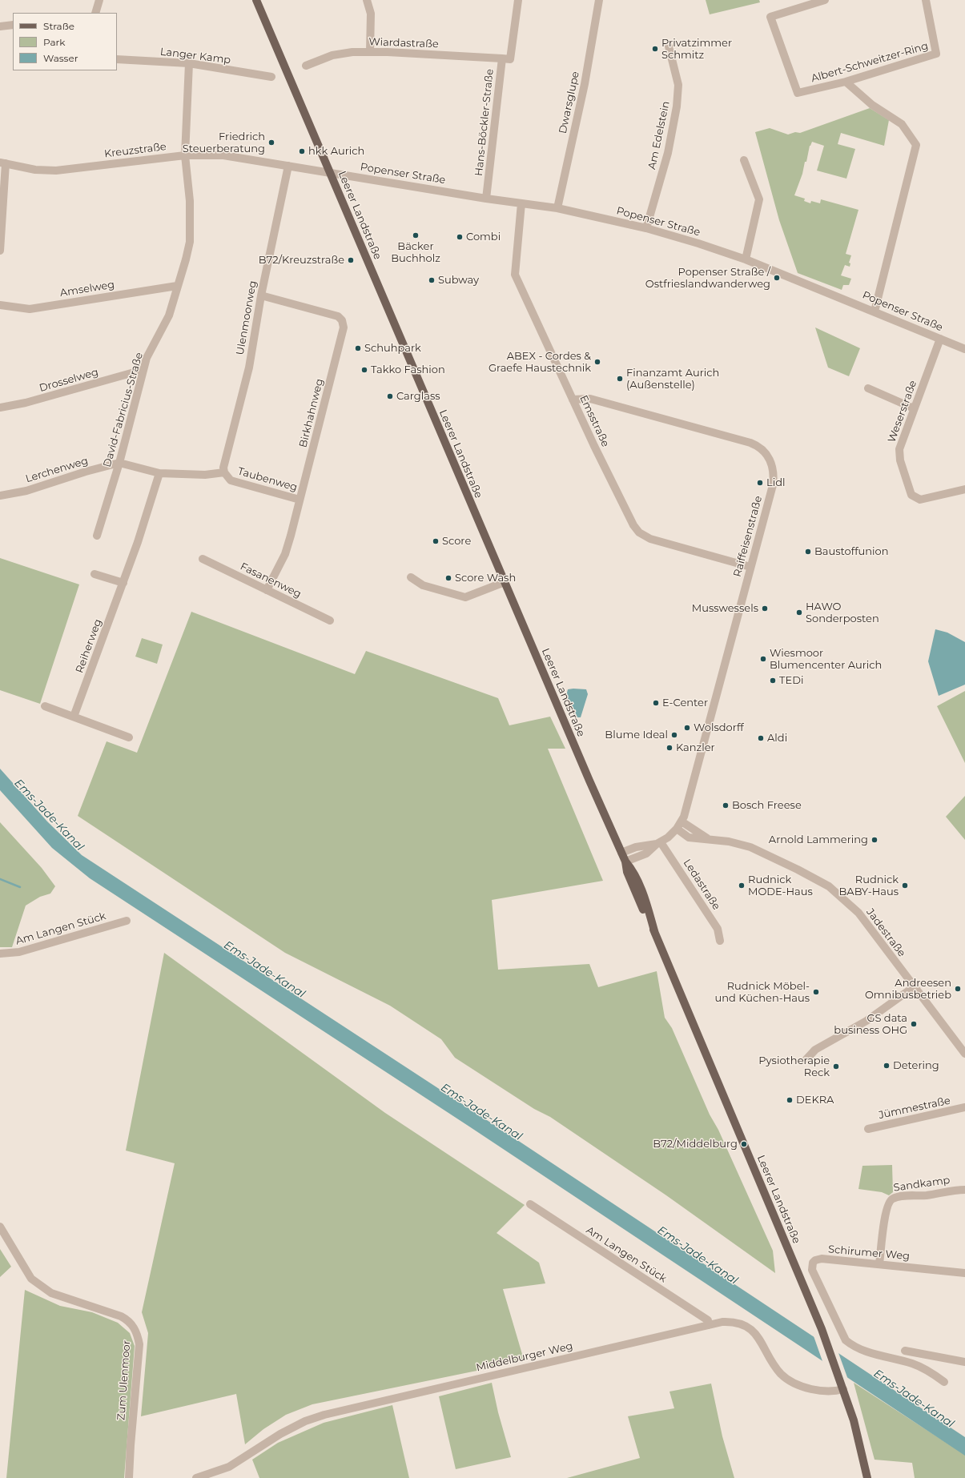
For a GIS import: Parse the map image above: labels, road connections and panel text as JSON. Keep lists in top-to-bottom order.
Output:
{
  "streets": {
    "main road": ["Leerer Landstraße"],
    "street": [
      "Wiardastraße",
      "Langer Kamp",
      "Albert-Schweitzer-Ring",
      "Dwarsglupe",
      "Hans-Böckler-Straße",
      "Am Edelstein",
      "Kreuzstraße",
      "Popenser Straße",
      "Amselweg",
      "Ulenmoorweg",
      "Drosselweg",
      "David-Fabricius-Straße",
      "Weserstraße",
      "Birkhahnweg",
      "Emsstraße",
      "Lerchenweg",
      "Taubenweg",
      "Raiffeisenstraße",
      "Fasanenweg",
      "Reiherweg",
      "Ledastraße",
      "Am Langen Stück",
      "Jadestraße",
      "Jümmestraße",
      "Sandkamp",
      "Schirumer Weg",
      "Middelburger Weg",
      "Zum Ulenmoor"
    ]
  },
  "crossings": [
    ["Wiardastraße", "Hans-Böckler-Straße"],
    ["Langer Kamp", "David-Fabricius-Straße"],
    ["Dwarsglupe", "Popenser Straße"],
    ["Hans-Böckler-Straße", "Popenser Straße"],
    ["Am Edelstein", "Popenser Straße"],
    ["Kreuzstraße", "Popenser Straße"],
    ["Kreuzstraße", "Leerer Landstraße"],
    ["Kreuzstraße", "Ulenmoorweg"],
    ["Kreuzstraße", "David-Fabricius-Straße"],
    ["Popenser Straße", "Leerer Landstraße"],
    ["Popenser Straße", "Weserstraße"],
    ["Popenser Straße", "Emsstraße"],
    ["Leerer Landstraße", "Middelburger Weg"],
    ["Amselweg", "David-Fabricius-Straße"],
    ["Ulenmoorweg", "Birkhahnweg"],
    ["Ulenmoorweg", "Taubenweg"],
    ["Drosselweg", "David-Fabricius-Straße"],
    ["David-Fabricius-Straße", "Lerchenweg"],
    ["David-Fabricius-Straße", "Taubenweg"],
    ["Birkhahnweg", "Taubenweg"],
    ["Birkhahnweg", "Fasanenweg"],
    ["Emsstraße", "Raiffeisenstraße"],
    ["Lerchenweg", "Taubenweg"],
    ["Taubenweg", "Reiherweg"],
    ["Raiffeisenstraße", "Jadestraße"],
    ["Am Langen Stück", "Middelburger Weg"],
    ["Sandkamp", "Schirumer Weg"]
  ],
  "water": ["Ems-Jade-Kanal"],
  "places": [
    "Privatzimmer Schmitz",
    "Friedrich Steuerberatung",
    "hkk Aurich",
    "Bäcker Buchholz",
    "Combi",
    "B72/Kreuzstraße",
    "Popenser Straße / Ostfrieslandwanderweg",
    "Subway",
    "Schuhpark",
    "ABEX - Cordes & Graefe Haustechnik",
    "Takko Fashion",
    "Finanzamt Aurich (Außenstelle)",
    "Carglass",
    "Lidl",
    "Score",
    "Baustoffunion",
    "Score Wash",
    "Musswessels",
    "HAWO Sonderposten",
    "Wiesmoor Blumencenter Aurich",
    "TEDi",
    "E-Center",
    "Wolsdorff",
    "Blume Ideal",
    "Aldi",
    "Kanzler",
    "Bosch Freese",
    "Arnold Lammering",
    "Rudnick MODE-Haus",
    "Rudnick BABY-Haus",
    "Andreesen Omnibusbetrieb",
    "Rudnick Möbel- und Küchen-Haus",
    "GS data business OHG",
    "Detering",
    "Pysiotherapie Reck",
    "DEKRA",
    "B72/Middelburg"
  ],
  "legend": ["Straße", "Park", "Wasser"]
}
